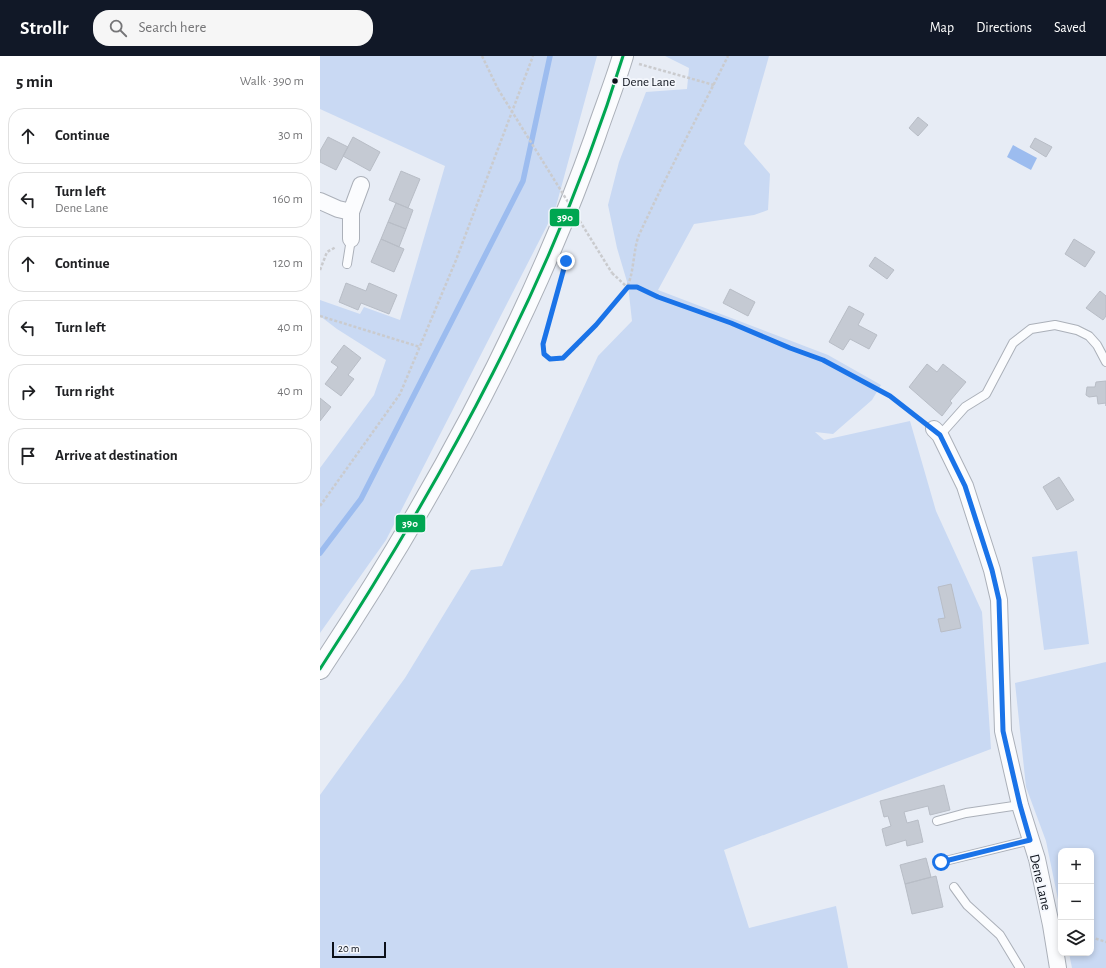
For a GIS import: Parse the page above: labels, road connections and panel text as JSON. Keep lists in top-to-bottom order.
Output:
{
  "streets": {
    "street": ["Dene Lane"]
  },
  "places": ["Dene Lane"],
  "lines": ["transit line 390"],
  "scale_bar": "20 m",
  "page": {
    "header": "Strollr",
    "search": "Search here",
    "nav": ["Map", "Directions", "Saved"],
    "heading": ["5 min", "Walk · 390 m"],
    "list": [
      ["Continue", "30 m"],
      ["Turn left", "Dene Lane", "160 m"],
      ["Continue", "120 m"],
      ["Turn left", "40 m"],
      ["Turn right", "40 m"],
      "Arrive at destination"
    ],
    "map_buttons": ["+", "−"],
    "scale": "20 m"
  }
}
